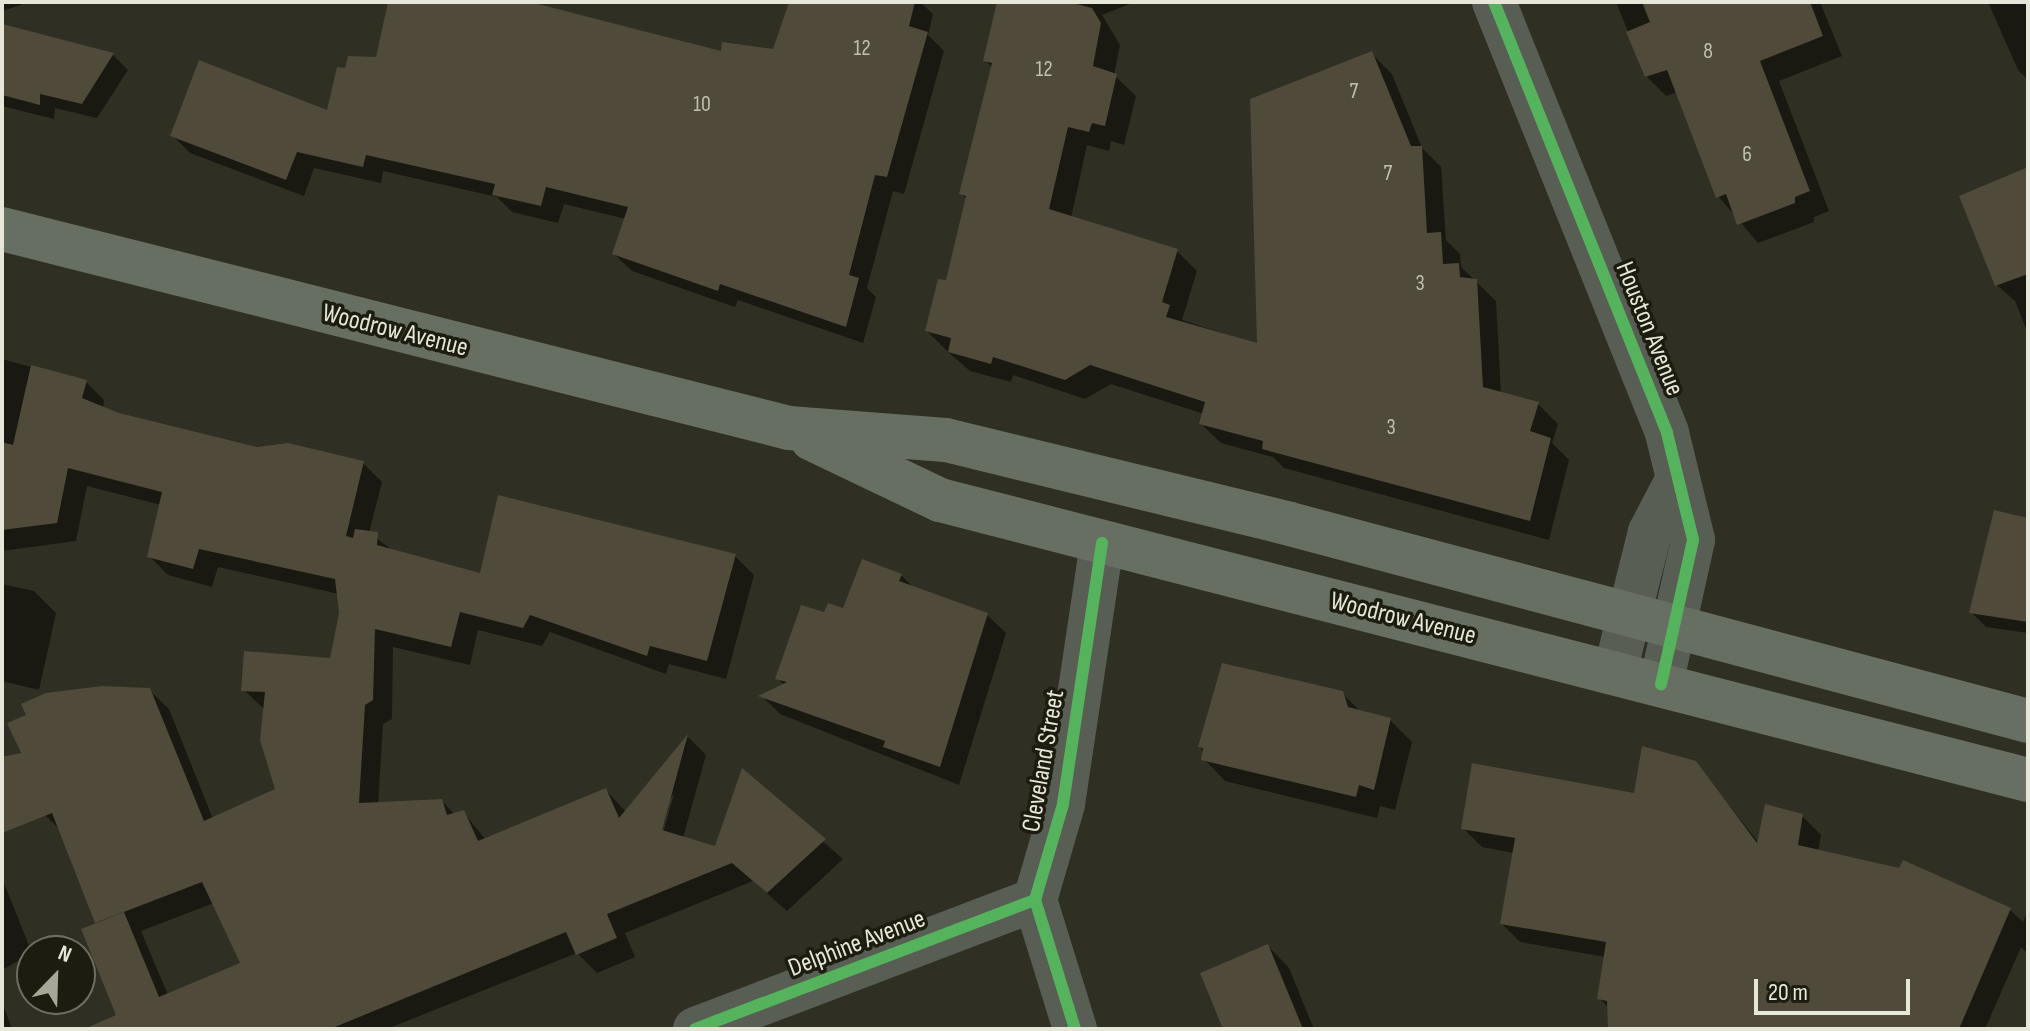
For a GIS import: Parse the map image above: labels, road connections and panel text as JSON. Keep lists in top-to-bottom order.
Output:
{
  "streets": {
    "main road": ["Woodrow Avenue"],
    "street": ["Houston Avenue", "Cleveland Street", "Delphine Avenue"]
  },
  "crossings": [
    ["Houston Avenue", "Woodrow Avenue"],
    ["Woodrow Avenue", "Cleveland Street"],
    ["Cleveland Street", "Delphine Avenue"]
  ],
  "house_numbers": [
    "12",
    "8",
    "12",
    "7",
    "10",
    "6",
    "7",
    "3",
    "3"
  ],
  "scale_bar": "20 m",
  "north": "top right"
}
